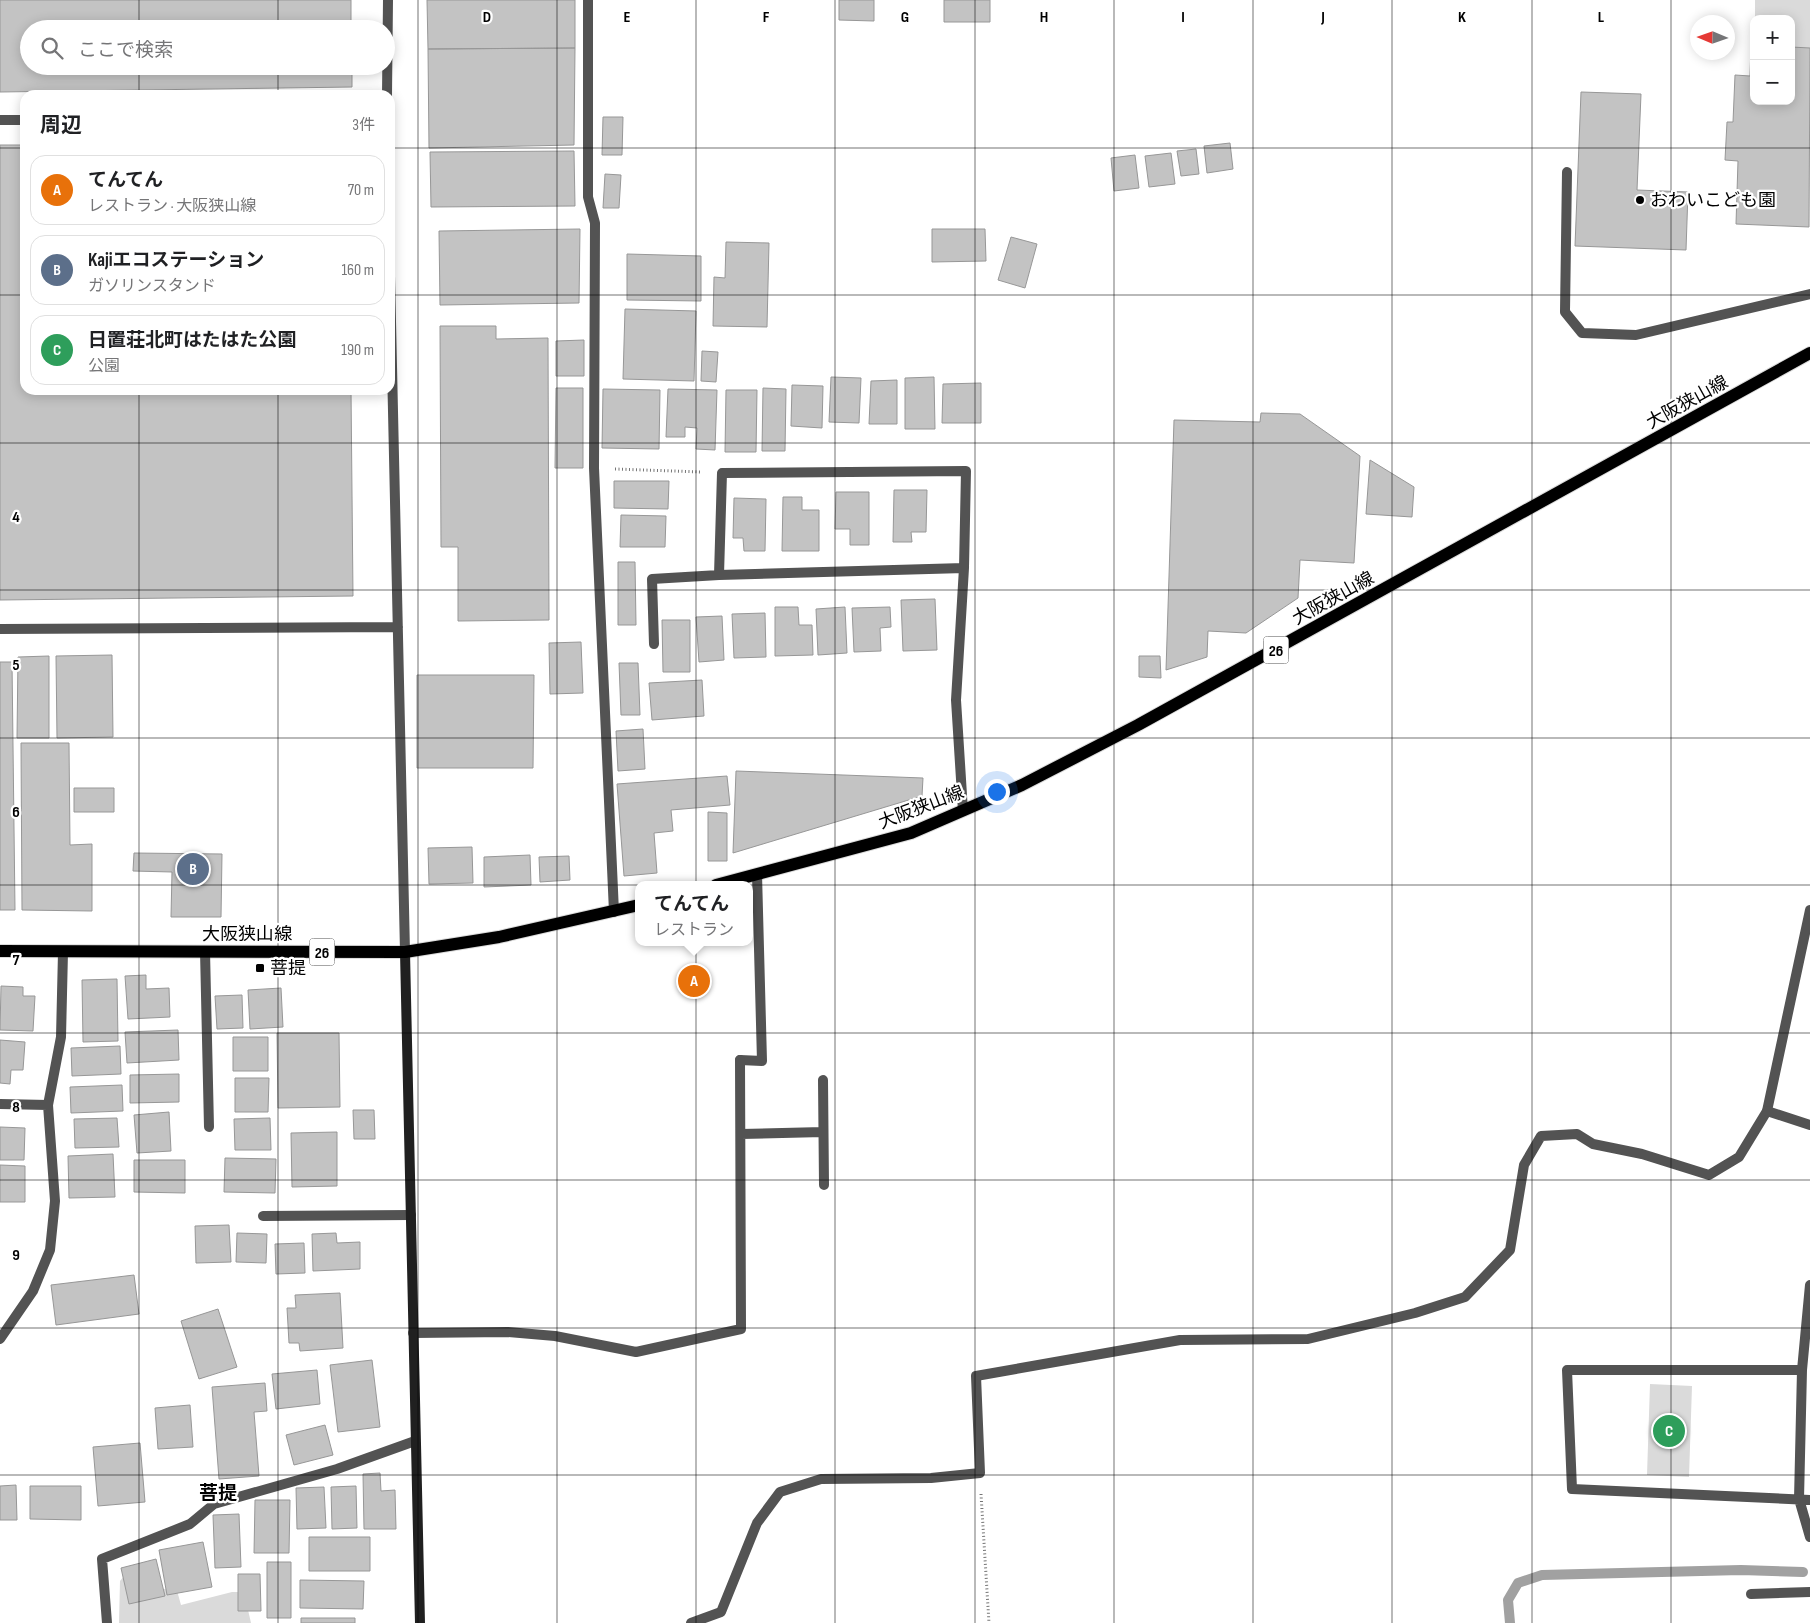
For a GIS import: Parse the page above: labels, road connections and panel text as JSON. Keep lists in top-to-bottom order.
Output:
{
  "streets": {
    "main road": ["大阪狭山線", "26"]
  },
  "districts": ["菩提"],
  "places": {
    "other": ["おわいこども園"],
    "transit": ["菩提"]
  },
  "north": "left",
  "page": {
    "map_buttons": ["+", "−"],
    "search": "ここで検索",
    "heading": ["周辺", "3件"],
    "list": [
      {
        "mark": "A",
        "name": "てんてん",
        "note": "レストラン · 大阪狭山線",
        "value": "70 m"
      },
      {
        "mark": "B",
        "name": "Kajiエコステーション",
        "note": "ガソリンスタンド",
        "value": "160 m"
      },
      {
        "mark": "C",
        "name": "日置荘北町はたはた公園",
        "note": "公園",
        "value": "190 m"
      }
    ],
    "pins": ["B", "A", "C"],
    "popup": ["てんてん", "レストラン"]
  },
  "grid": {
    "columns": [
      "D",
      "E",
      "F",
      "G",
      "H",
      "I",
      "J",
      "K",
      "L"
    ],
    "rows": [
      "4",
      "5",
      "6",
      "7",
      "8",
      "9"
    ]
  }
}
